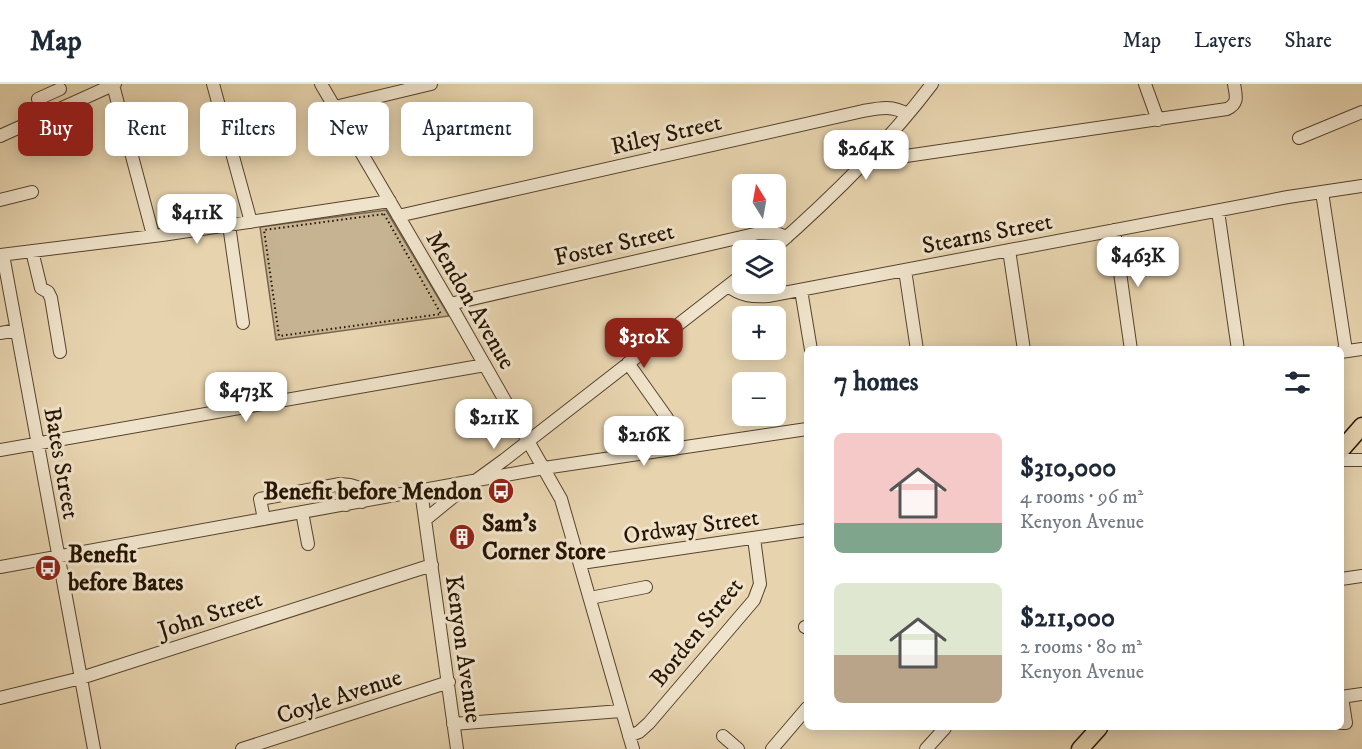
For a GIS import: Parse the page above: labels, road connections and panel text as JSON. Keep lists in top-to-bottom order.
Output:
{
  "streets": {
    "street": [
      "Riley Street",
      "Stearns Street",
      "Foster Street",
      "Mendon Avenue",
      "Bates Street",
      "Ordway Street",
      "John Street",
      "Borden Street",
      "Kenyon Avenue",
      "Coyle Avenue"
    ]
  },
  "crossings": [
    ["Riley Street", "Mendon Avenue"],
    ["Foster Street", "Mendon Avenue"],
    ["Mendon Avenue", "Ordway Street"],
    ["Mendon Avenue", "Borden Street"],
    ["Bates Street", "John Street"],
    ["Ordway Street", "Borden Street"],
    ["John Street", "Kenyon Avenue"],
    ["Kenyon Avenue", "Coyle Avenue"]
  ],
  "places": {
    "bus stop": ["Benefit before Mendon", "Benefit before Bates"],
    "building": ["Sam's Corner Store"]
  },
  "north": "top",
  "page": {
    "header": "Map",
    "nav": ["Map", "Layers", "Share"],
    "chip": [
      "Buy",
      "Rent",
      "Filters",
      "New",
      "Apartment"
    ],
    "price": [
      "$264K",
      "$411K",
      "$463K",
      "$310K",
      "$473K",
      "$211K",
      "$216K"
    ],
    "map_buttons": ["+", "−"],
    "heading": "7 homes",
    "list": [
      {
        "name": "$310,000",
        "note": "4 rooms · 96 m² · Kenyon Avenue"
      },
      {
        "name": "$211,000",
        "note": "2 rooms · 80 m² · Kenyon Avenue"
      }
    ]
  }
}
